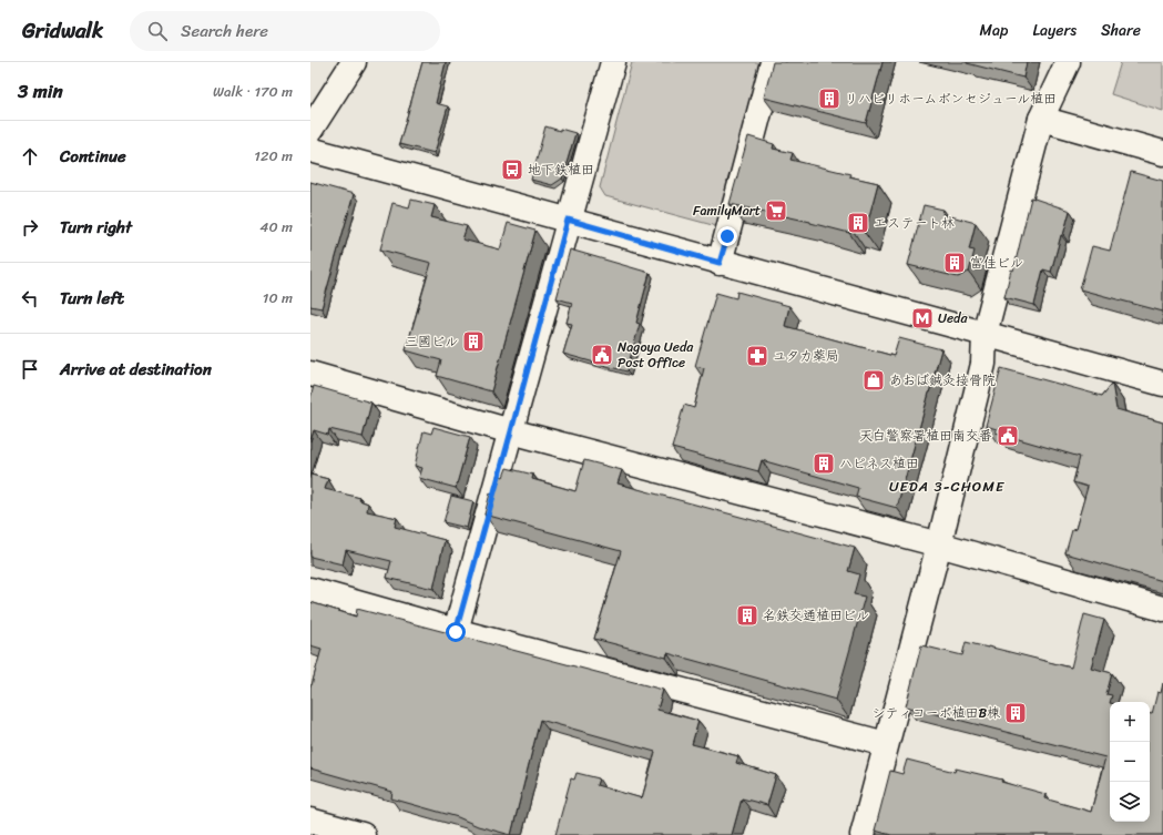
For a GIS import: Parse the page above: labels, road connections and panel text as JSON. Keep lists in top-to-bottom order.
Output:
{
  "districts": ["UEDA 3-CHOME"],
  "places": {
    "building": [
      "リハビリホームボンセジュール植田",
      "エステート林",
      "富佳ビル",
      "三國ビル",
      "ハピネス植田",
      "名鉄交通植田ビル",
      "シティコーポ植田B棟"
    ],
    "bus stop": ["地下鉄植田"],
    "supermarket": ["FamilyMart"],
    "metro station": ["Ueda"],
    "public building": ["Nagoya Ueda Post Office", "天白警察署植田南交番"],
    "pharmacy": ["ユタカ薬局"],
    "shop": ["あおば鍼灸接骨院"]
  },
  "page": {
    "header": "Gridwalk",
    "search": "Search here",
    "nav": ["Map", "Layers", "Share"],
    "heading": ["3 min", "Walk · 170 m"],
    "list": [
      ["Continue", "120 m"],
      ["Turn right", "40 m"],
      ["Turn left", "10 m"],
      "Arrive at destination"
    ],
    "map_buttons": ["+", "−"]
  }
}
